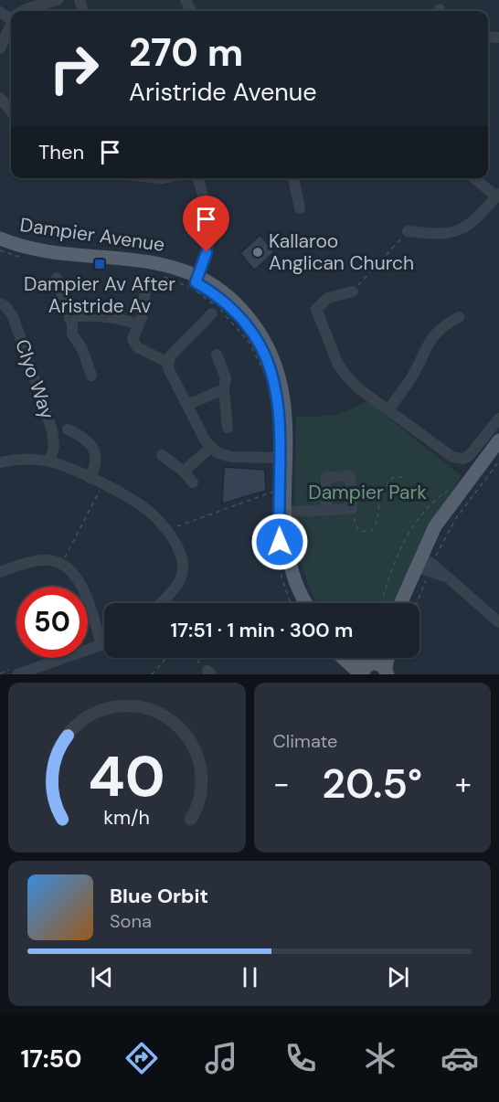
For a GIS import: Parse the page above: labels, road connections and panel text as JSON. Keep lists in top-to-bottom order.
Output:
{
  "streets": {
    "main road": ["Dampier Avenue"],
    "street": ["Clyo Way"]
  },
  "parks": ["Dampier Park"],
  "places": {
    "other": ["Kallaroo Anglican Church"],
    "transit": ["Dampier Av After Aristride Av"]
  },
  "page": {
    "turn": ["270 m", "Aristride Avenue"],
    "then": "Then",
    "limit": "50",
    "trip": "17:51 · 1 min · 300 m",
    "tile": "Climate",
    "heat": ["−", "20.5°", "+"],
    "song": ["Blue Orbit", "Sona"],
    "tabs": "17:50",
    "gauge": ["40", "km/h"]
  }
}
